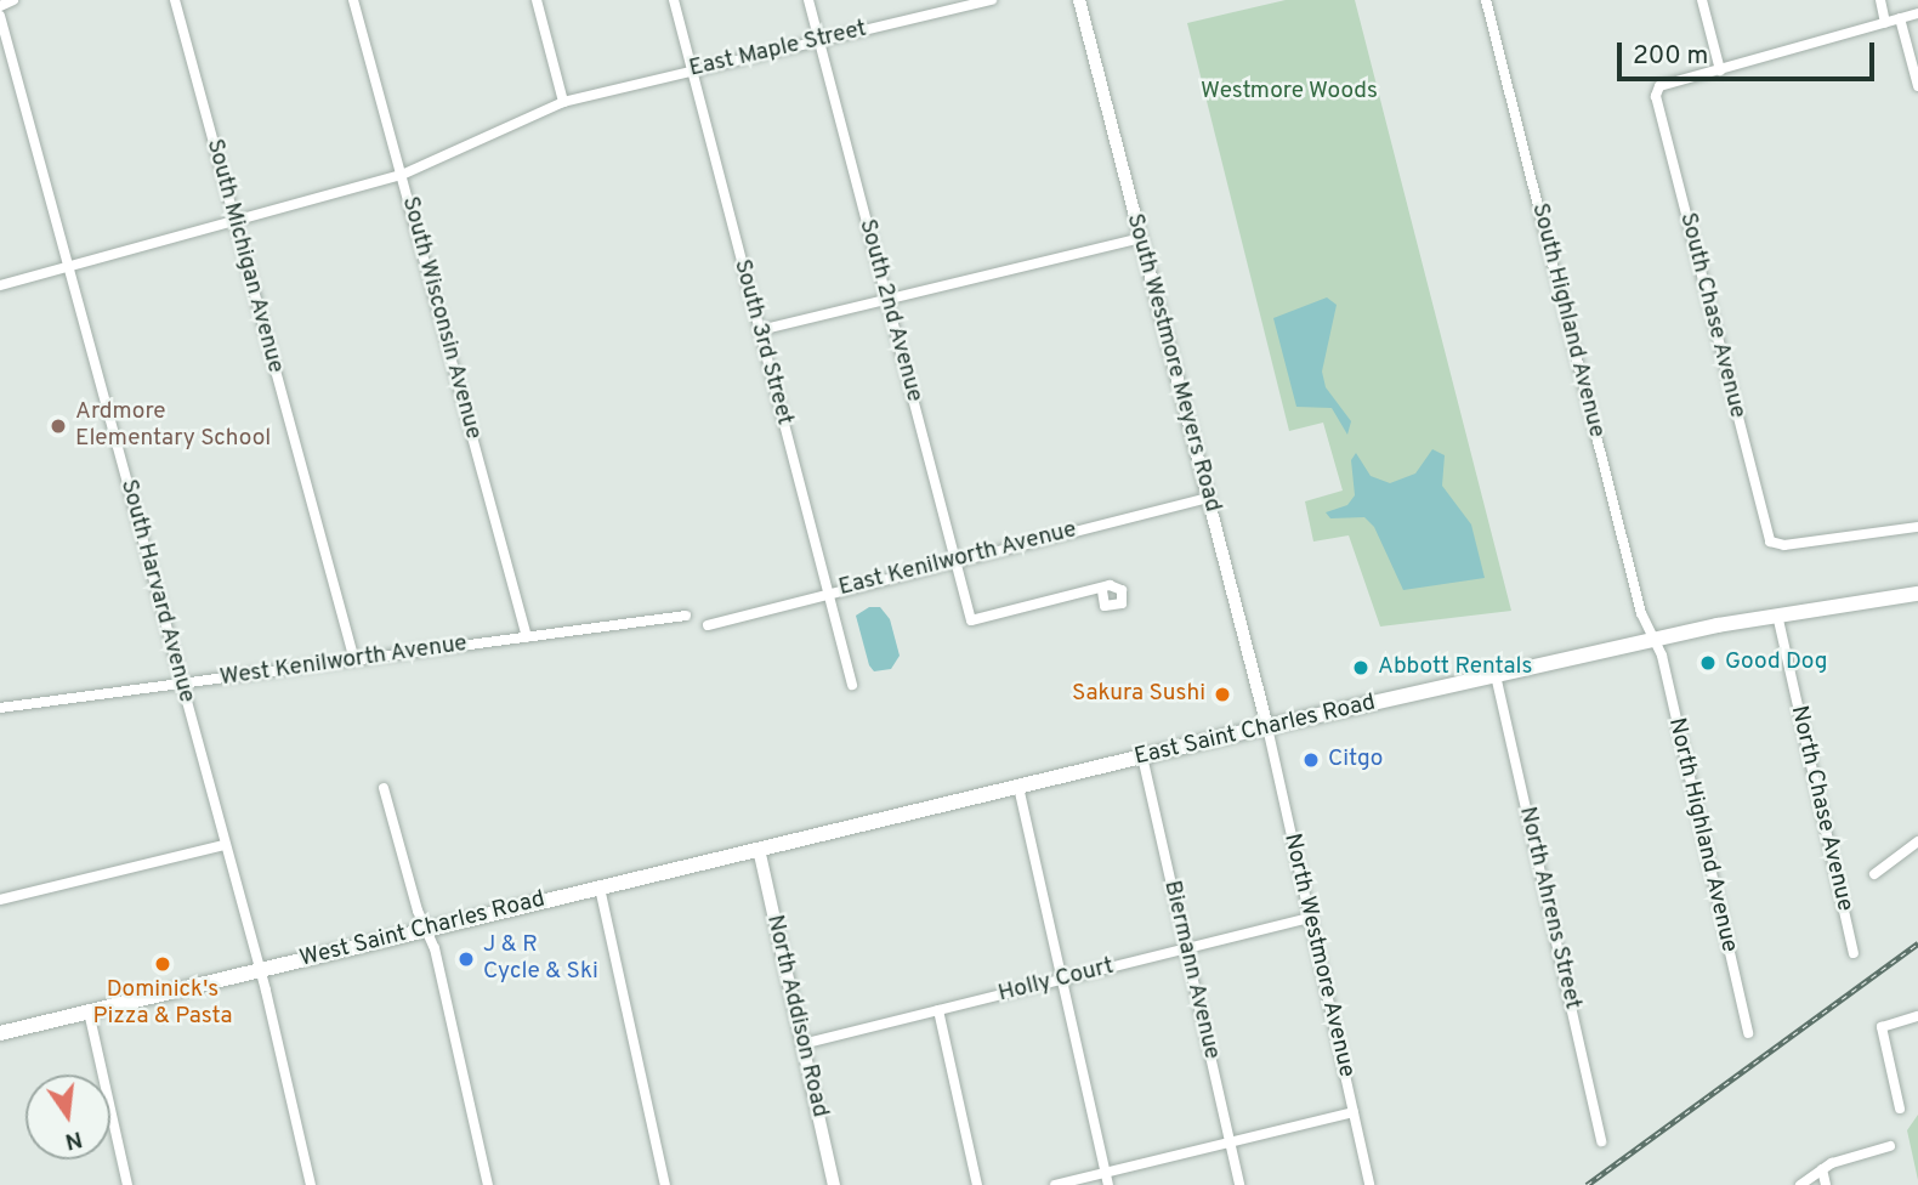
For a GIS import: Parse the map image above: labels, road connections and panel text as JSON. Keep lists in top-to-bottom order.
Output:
{
  "streets": {
    "main road": ["East Saint Charles Road", "West Saint Charles Road"],
    "street": [
      "East Maple Street",
      "South Michigan Avenue",
      "South 2nd Avenue",
      "South Chase Avenue",
      "South Wisconsin Avenue",
      "South Highland Avenue",
      "South 3rd Street",
      "South Westmore Meyers Road",
      "East Kenilworth Avenue",
      "South Harvard Avenue",
      "West Kenilworth Avenue",
      "North Chase Avenue",
      "North Highland Avenue",
      "North Ahrens Street",
      "North Westmore Avenue",
      "Biermann Avenue",
      "Holly Court",
      "North Addison Road"
    ]
  },
  "crossings": [
    ["East Maple Street", "South Michigan Avenue"],
    ["East Maple Street", "South 2nd Avenue"],
    ["East Maple Street", "South Wisconsin Avenue"],
    ["East Maple Street", "South 3rd Street"],
    ["East Maple Street", "South Harvard Avenue"],
    ["South Michigan Avenue", "West Kenilworth Avenue"],
    ["South 2nd Avenue", "East Kenilworth Avenue"],
    ["South Wisconsin Avenue", "West Kenilworth Avenue"],
    ["South Highland Avenue", "East Saint Charles Road"],
    ["South Highland Avenue", "North Highland Avenue"],
    ["South 3rd Street", "East Kenilworth Avenue"],
    ["South Westmore Meyers Road", "East Kenilworth Avenue"],
    ["South Westmore Meyers Road", "East Saint Charles Road"],
    ["South Westmore Meyers Road", "North Westmore Avenue"],
    ["South Harvard Avenue", "West Kenilworth Avenue"],
    ["South Harvard Avenue", "West Saint Charles Road"],
    ["East Saint Charles Road", "North Chase Avenue"],
    ["East Saint Charles Road", "North Highland Avenue"],
    ["East Saint Charles Road", "North Ahrens Street"],
    ["East Saint Charles Road", "West Saint Charles Road"],
    ["East Saint Charles Road", "North Westmore Avenue"],
    ["East Saint Charles Road", "Biermann Avenue"],
    ["West Saint Charles Road", "North Addison Road"],
    ["North Westmore Avenue", "Holly Court"],
    ["Biermann Avenue", "Holly Court"],
    ["Holly Court", "North Addison Road"]
  ],
  "parks": ["Westmore Woods"],
  "places": [
    "Ardmore Elementary School",
    "Good Dog",
    "Abbott Rentals",
    "Sakura Sushi",
    "Citgo",
    "J & R Cycle & Ski",
    "Dominick's Pizza & Pasta"
  ],
  "scale_bar": "200 m",
  "north": "bottom"
}
